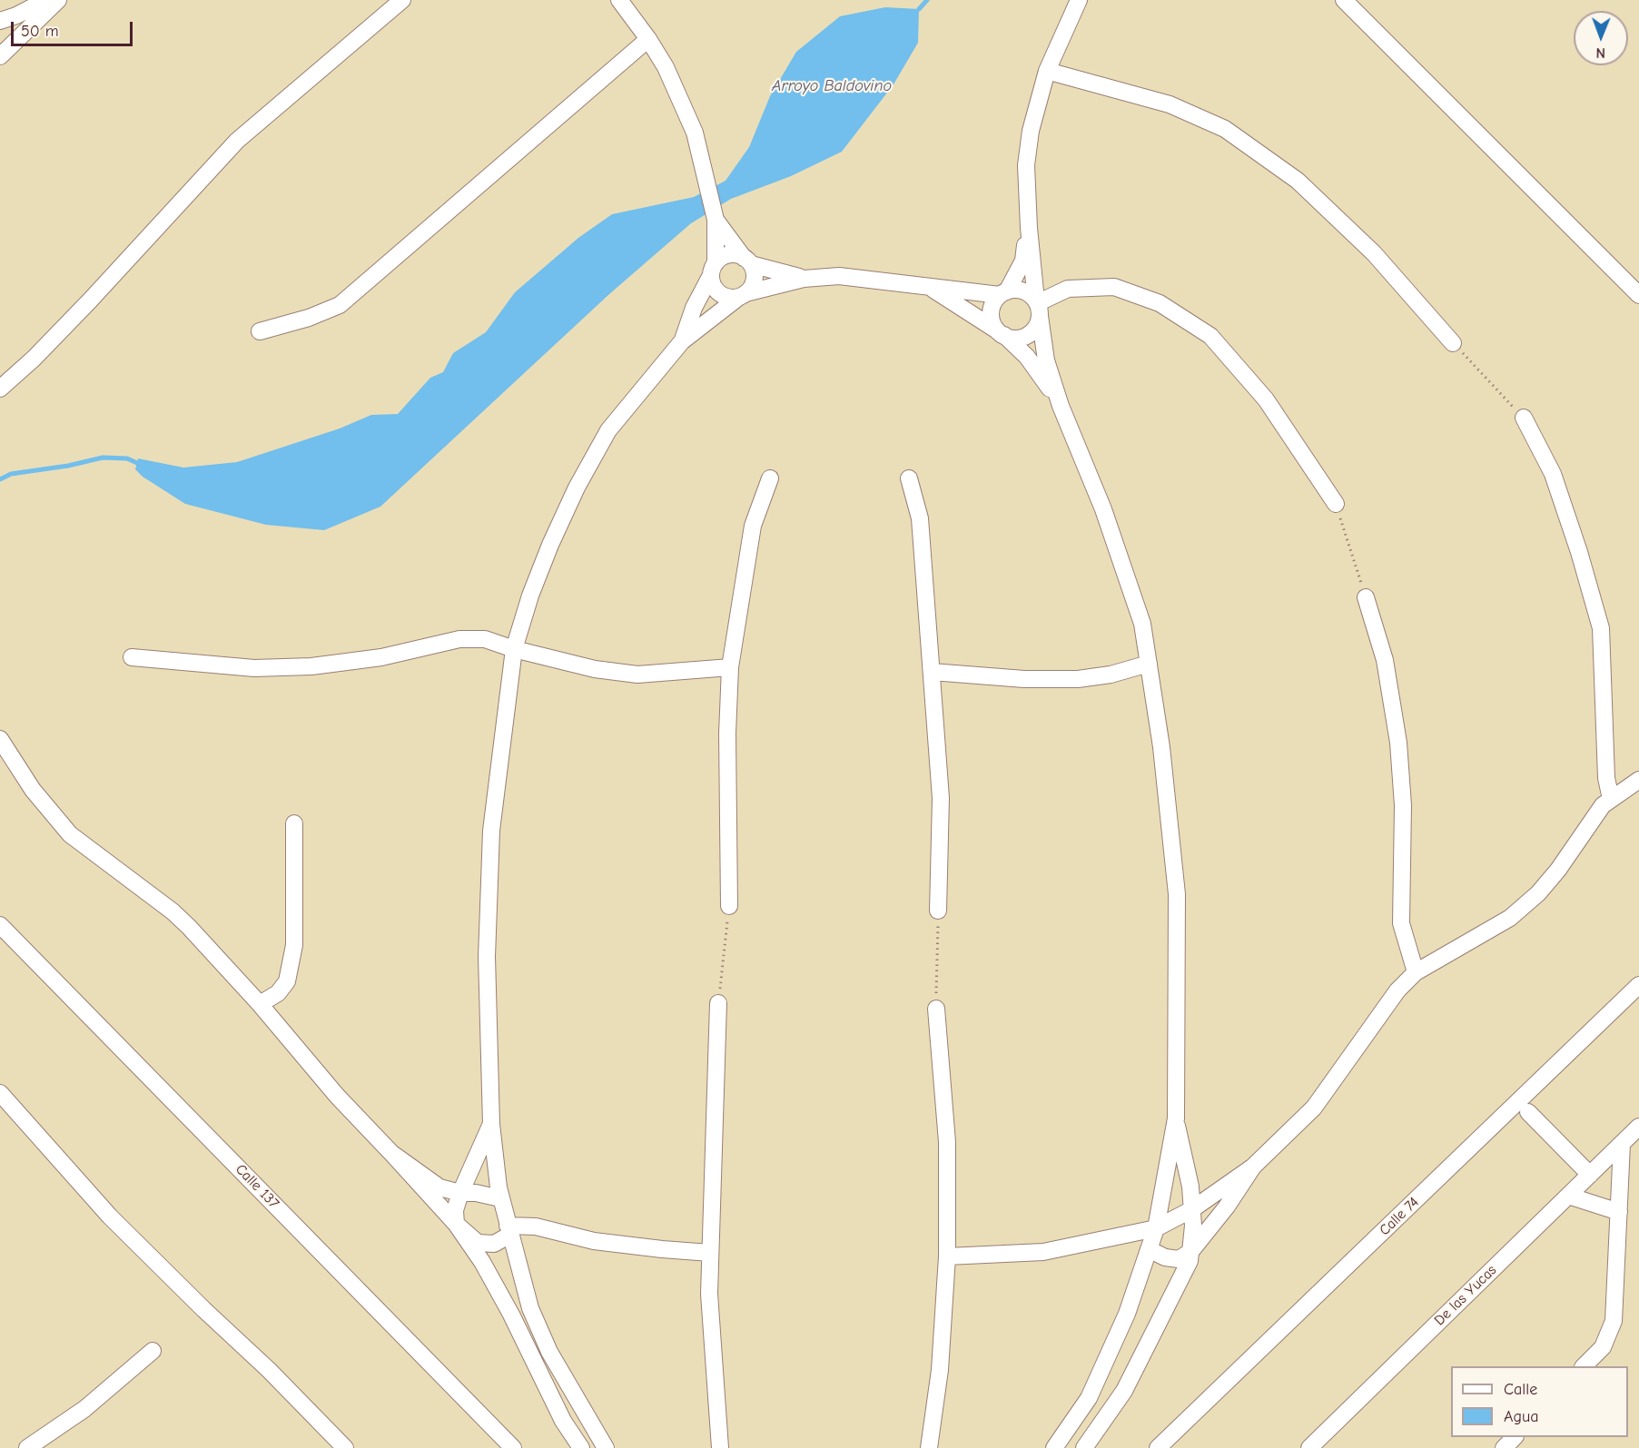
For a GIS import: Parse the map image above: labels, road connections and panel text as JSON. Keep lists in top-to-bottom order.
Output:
{
  "streets": {
    "street": ["Calle 137", "Calle 74", "De las Yucas"]
  },
  "water": ["Arroyo Baldovino"],
  "legend": ["Calle", "Agua"],
  "scale_bar": "50 m",
  "north": "bottom"
}
